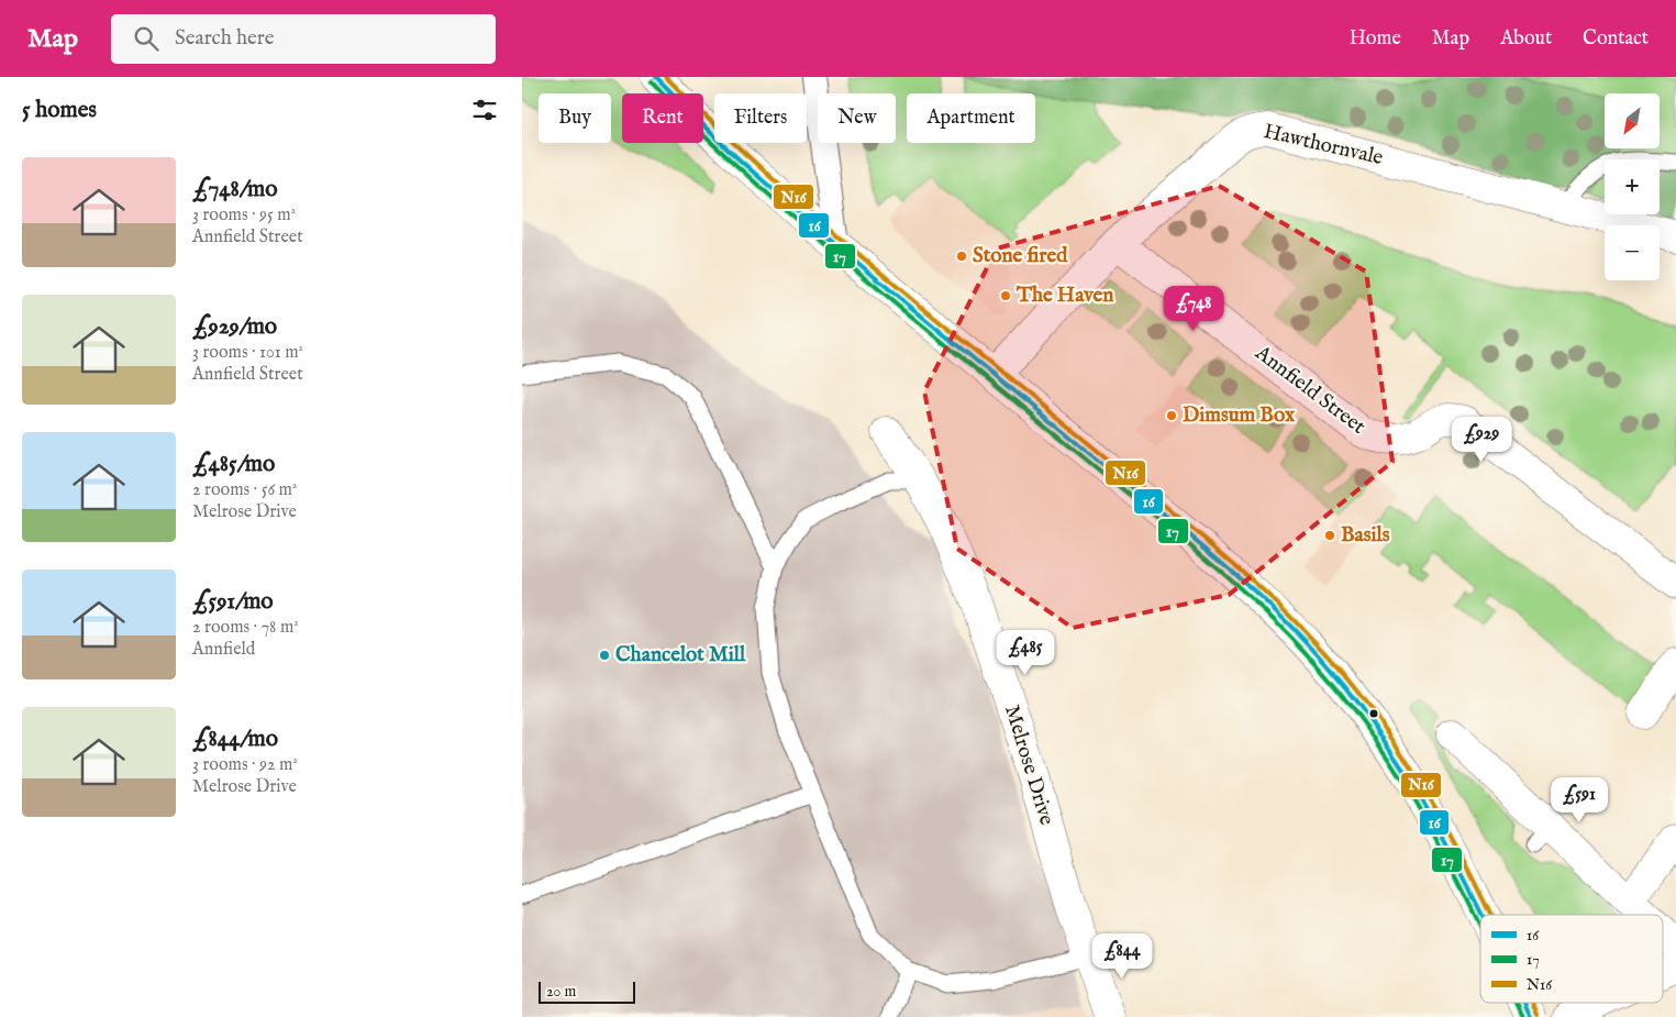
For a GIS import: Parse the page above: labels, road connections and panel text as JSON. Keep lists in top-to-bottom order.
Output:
{
  "streets": {
    "street": ["Hawthornvale", "Annfield Street", "Melrose Drive"]
  },
  "crossings": [
    ["Hawthornvale", "Annfield Street"]
  ],
  "places": [
    "Stone fired",
    "The Haven",
    "Dimsum Box",
    "Basils",
    "Chancelot Mill"
  ],
  "lines": ["transit line 16", "transit line N16", "transit line 17"],
  "legend": ["16", "17", "N16"],
  "scale_bar": "20 m",
  "north": "bottom left",
  "page": {
    "header": "Map",
    "search": "Search here",
    "nav": [
      "Home",
      "Map",
      "About",
      "Contact"
    ],
    "heading": "5 homes",
    "map_buttons": ["+", "−"],
    "chip": [
      "Buy",
      "Rent",
      "Filters",
      "New",
      "Apartment"
    ],
    "list": [
      {
        "name": "£748/mo",
        "note": "3 rooms · 95 m² · Annfield Street"
      },
      {
        "name": "£929/mo",
        "note": "3 rooms · 101 m² · Annfield Street"
      },
      {
        "name": "£485/mo",
        "note": "2 rooms · 56 m² · Melrose Drive"
      },
      {
        "name": "£591/mo",
        "note": "2 rooms · 78 m² · Annfield"
      },
      {
        "name": "£844/mo",
        "note": "3 rooms · 92 m² · Melrose Drive"
      }
    ],
    "price": [
      "£748",
      "£929",
      "£485",
      "£591",
      "£844"
    ],
    "scale": "20 m"
  }
}
